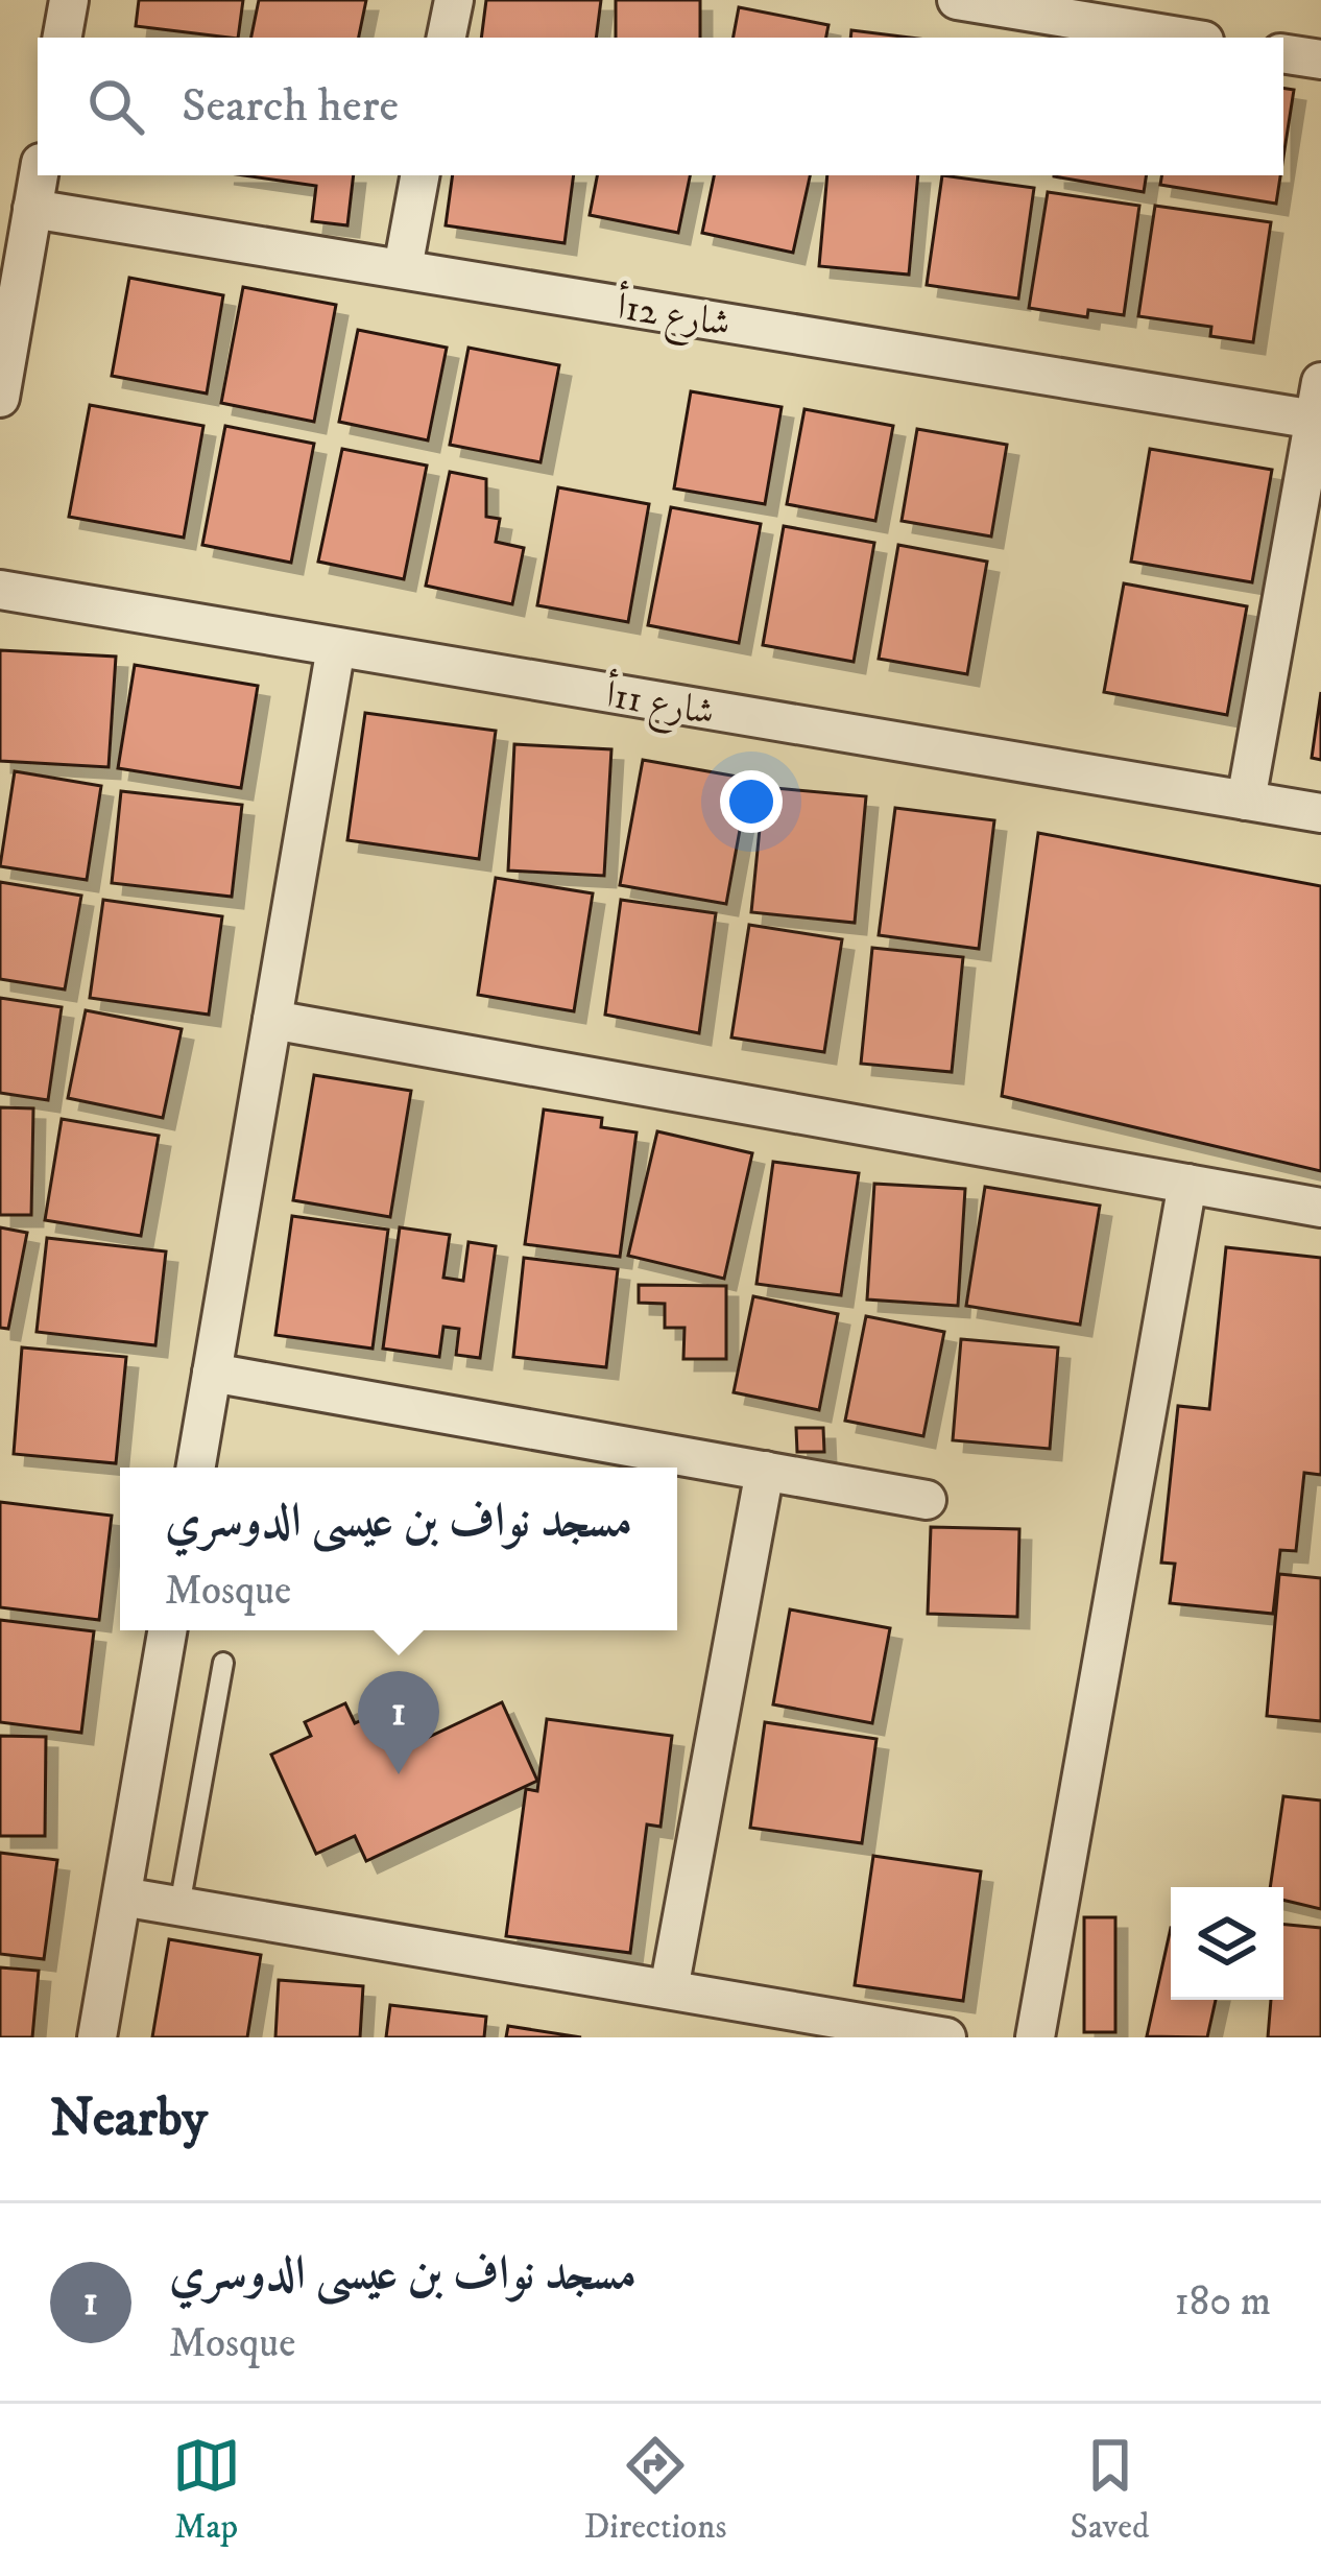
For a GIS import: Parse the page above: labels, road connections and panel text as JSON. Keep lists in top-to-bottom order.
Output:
{
  "streets": {
    "street": ["شارع 12أ", "شارع 11أ"]
  },
  "page": {
    "search": "Search here",
    "popup": ["مسجد نواف بن عيسى الدوسري", "Mosque"],
    "pins": "1",
    "heading": "Nearby",
    "list": [
      {
        "mark": "1",
        "name": "مسجد نواف بن عيسى الدوسري",
        "note": "Mosque",
        "value": "180 m"
      }
    ],
    "nav": ["Map", "Directions", "Saved"]
  }
}
